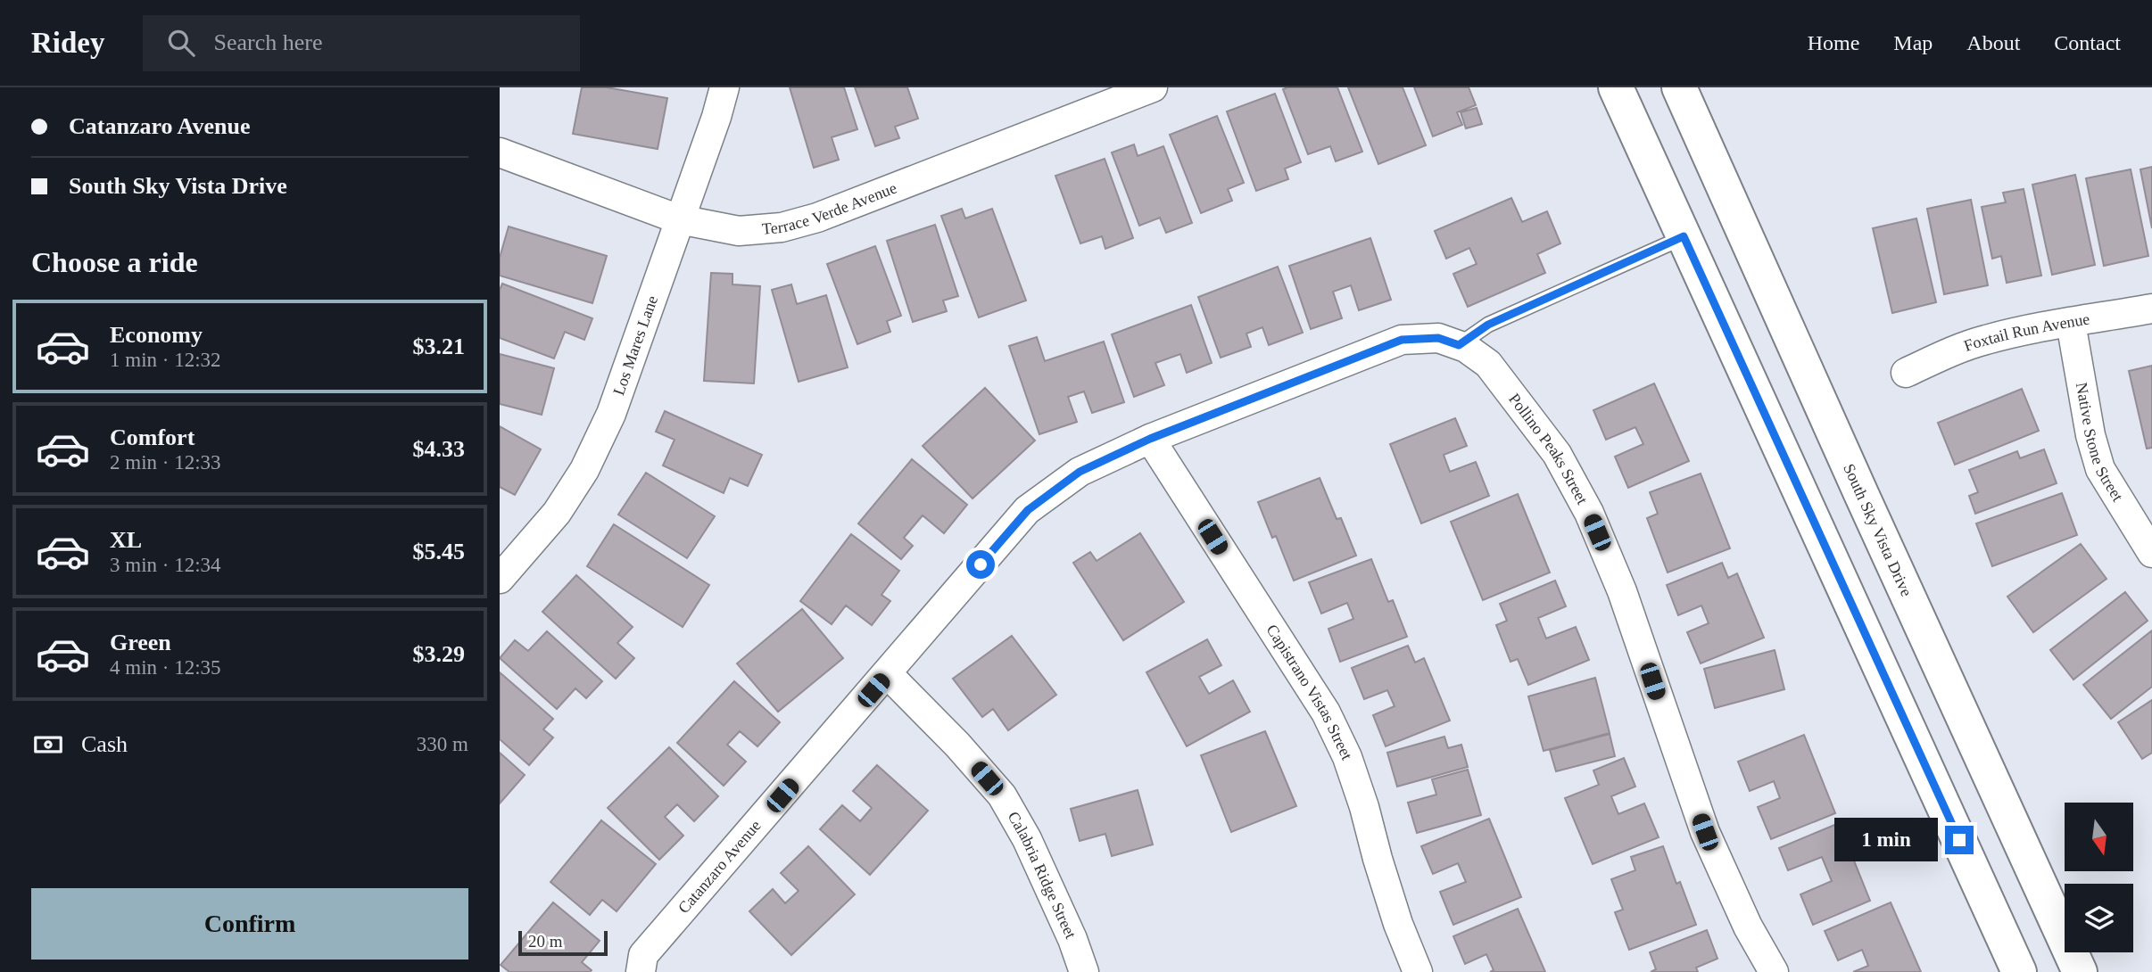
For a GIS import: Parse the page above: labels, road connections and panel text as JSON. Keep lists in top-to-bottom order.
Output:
{
  "streets": {
    "main road": ["South Sky Vista Drive"],
    "street": [
      "Terrace Verde Avenue",
      "Foxtail Run Avenue",
      "Los Mares Lane",
      "Native Stone Street",
      "Pollino Peaks Street",
      "Capistrano Vistas Street",
      "Catanzaro Avenue",
      "Calabria Ridge Street"
    ]
  },
  "crossings": [
    ["Terrace Verde Avenue", "Los Mares Lane"],
    ["Foxtail Run Avenue", "Native Stone Street"],
    ["Pollino Peaks Street", "Catanzaro Avenue"],
    ["Capistrano Vistas Street", "Catanzaro Avenue"],
    ["Catanzaro Avenue", "Calabria Ridge Street"]
  ],
  "scale_bar": "20 m",
  "north": "bottom",
  "page": {
    "header": "Ridey",
    "search": "Search here",
    "nav": [
      "Home",
      "Map",
      "About",
      "Contact"
    ],
    "banner": ["Catanzaro Avenue", "South Sky Vista Drive"],
    "heading": "Choose a ride",
    "list": [
      {
        "name": "Economy",
        "note": "1 min · 12:32",
        "value": "$3.21"
      },
      {
        "name": "Comfort",
        "note": "2 min · 12:33",
        "value": "$4.33"
      },
      {
        "name": "XL",
        "note": "3 min · 12:34",
        "value": "$5.45"
      },
      {
        "name": "Green",
        "note": "4 min · 12:35",
        "value": "$3.29"
      }
    ],
    "pay": ["Cash", "330 m"],
    "bubble": "1 min",
    "buttons": "Confirm",
    "scale": "20 m"
  }
}
